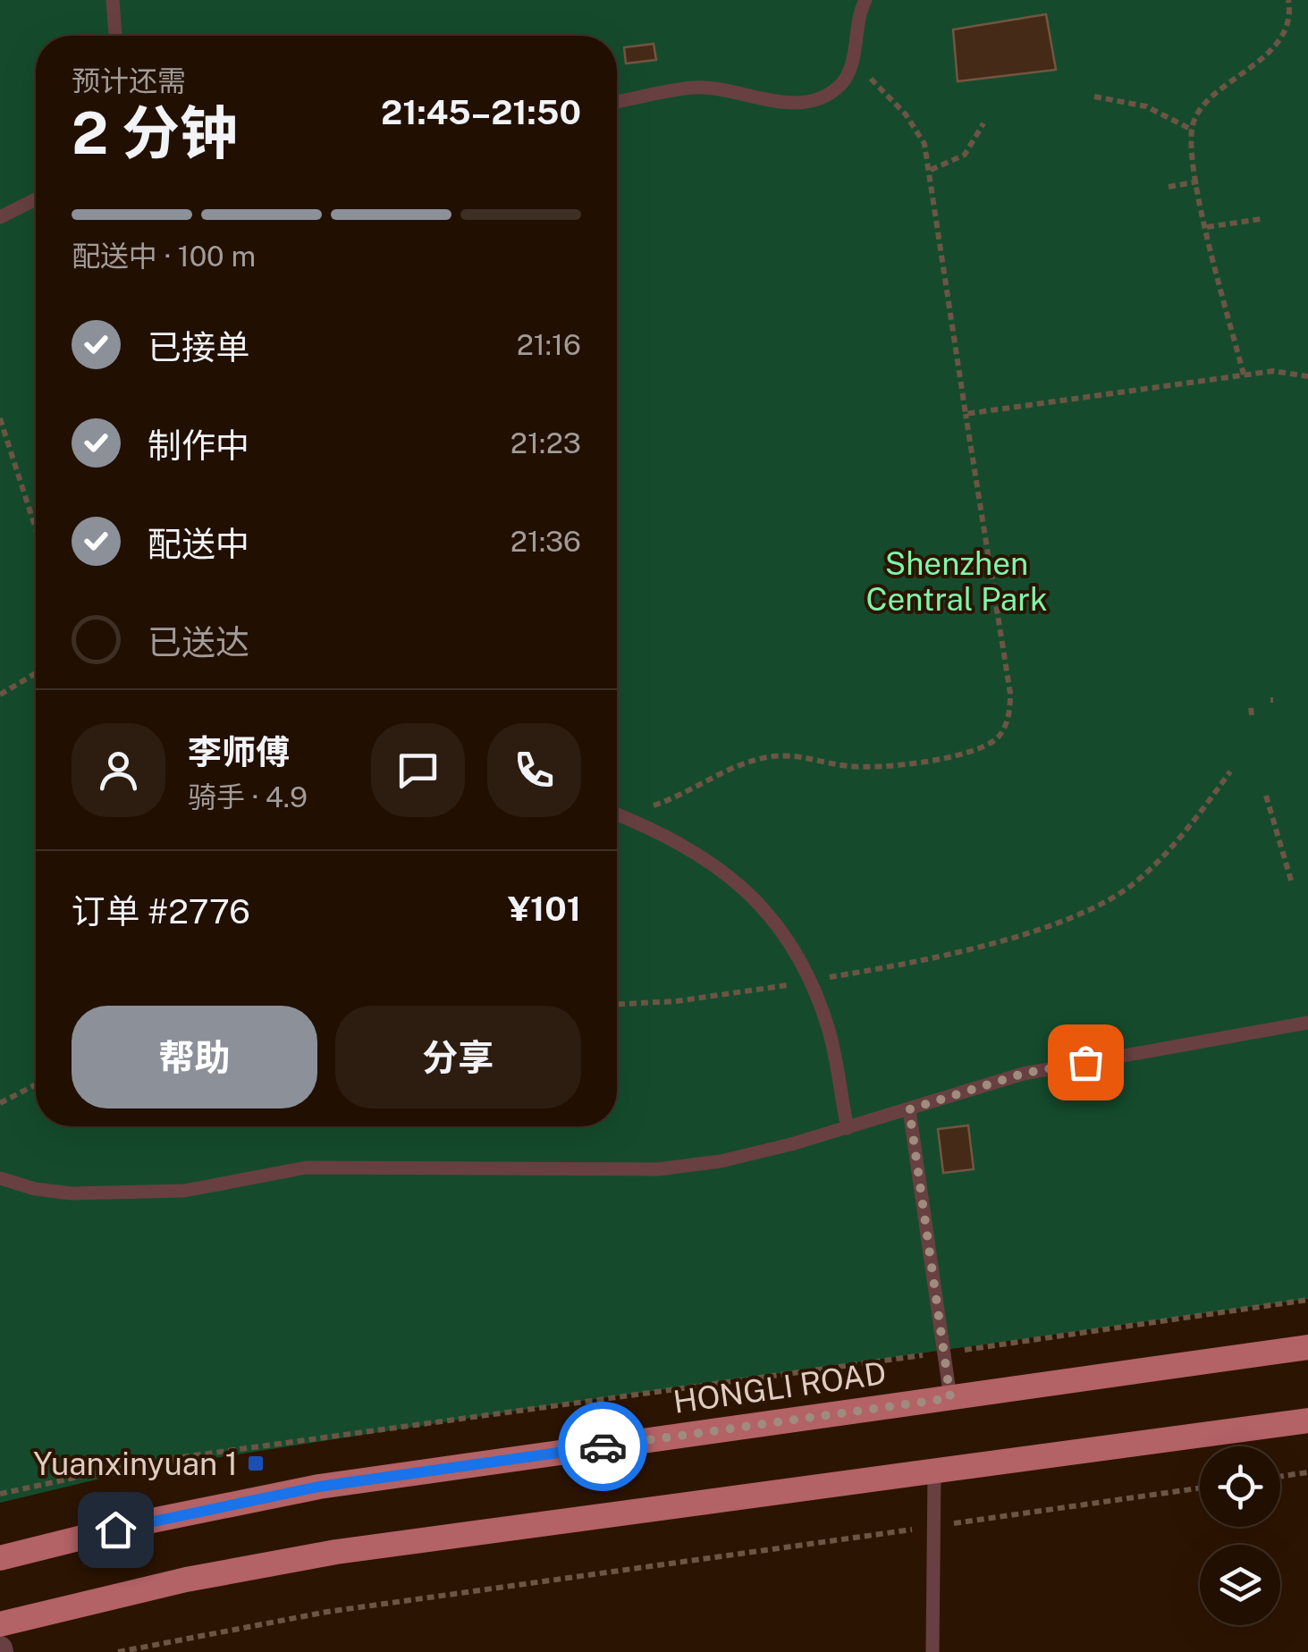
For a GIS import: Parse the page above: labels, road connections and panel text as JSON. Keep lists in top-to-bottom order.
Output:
{
  "streets": {
    "main road": ["HONGLI ROAD"]
  },
  "parks": ["Shenzhen Central Park"],
  "places": {
    "transit": ["Yuanxinyuan 1"]
  },
  "page": {
    "heading": ["2 分钟", "预计还需", "21:45–21:50"],
    "panel": [
      "李师傅",
      "骑手 · 4.9",
      "订单 #2776",
      "¥101"
    ],
    "bar": "配送中 · 100 m",
    "list": [
      ["已接单", "21:16"],
      ["制作中", "21:23"],
      ["配送中", "21:36"],
      "已送达"
    ],
    "buttons": ["帮助", "分享"]
  }
}
